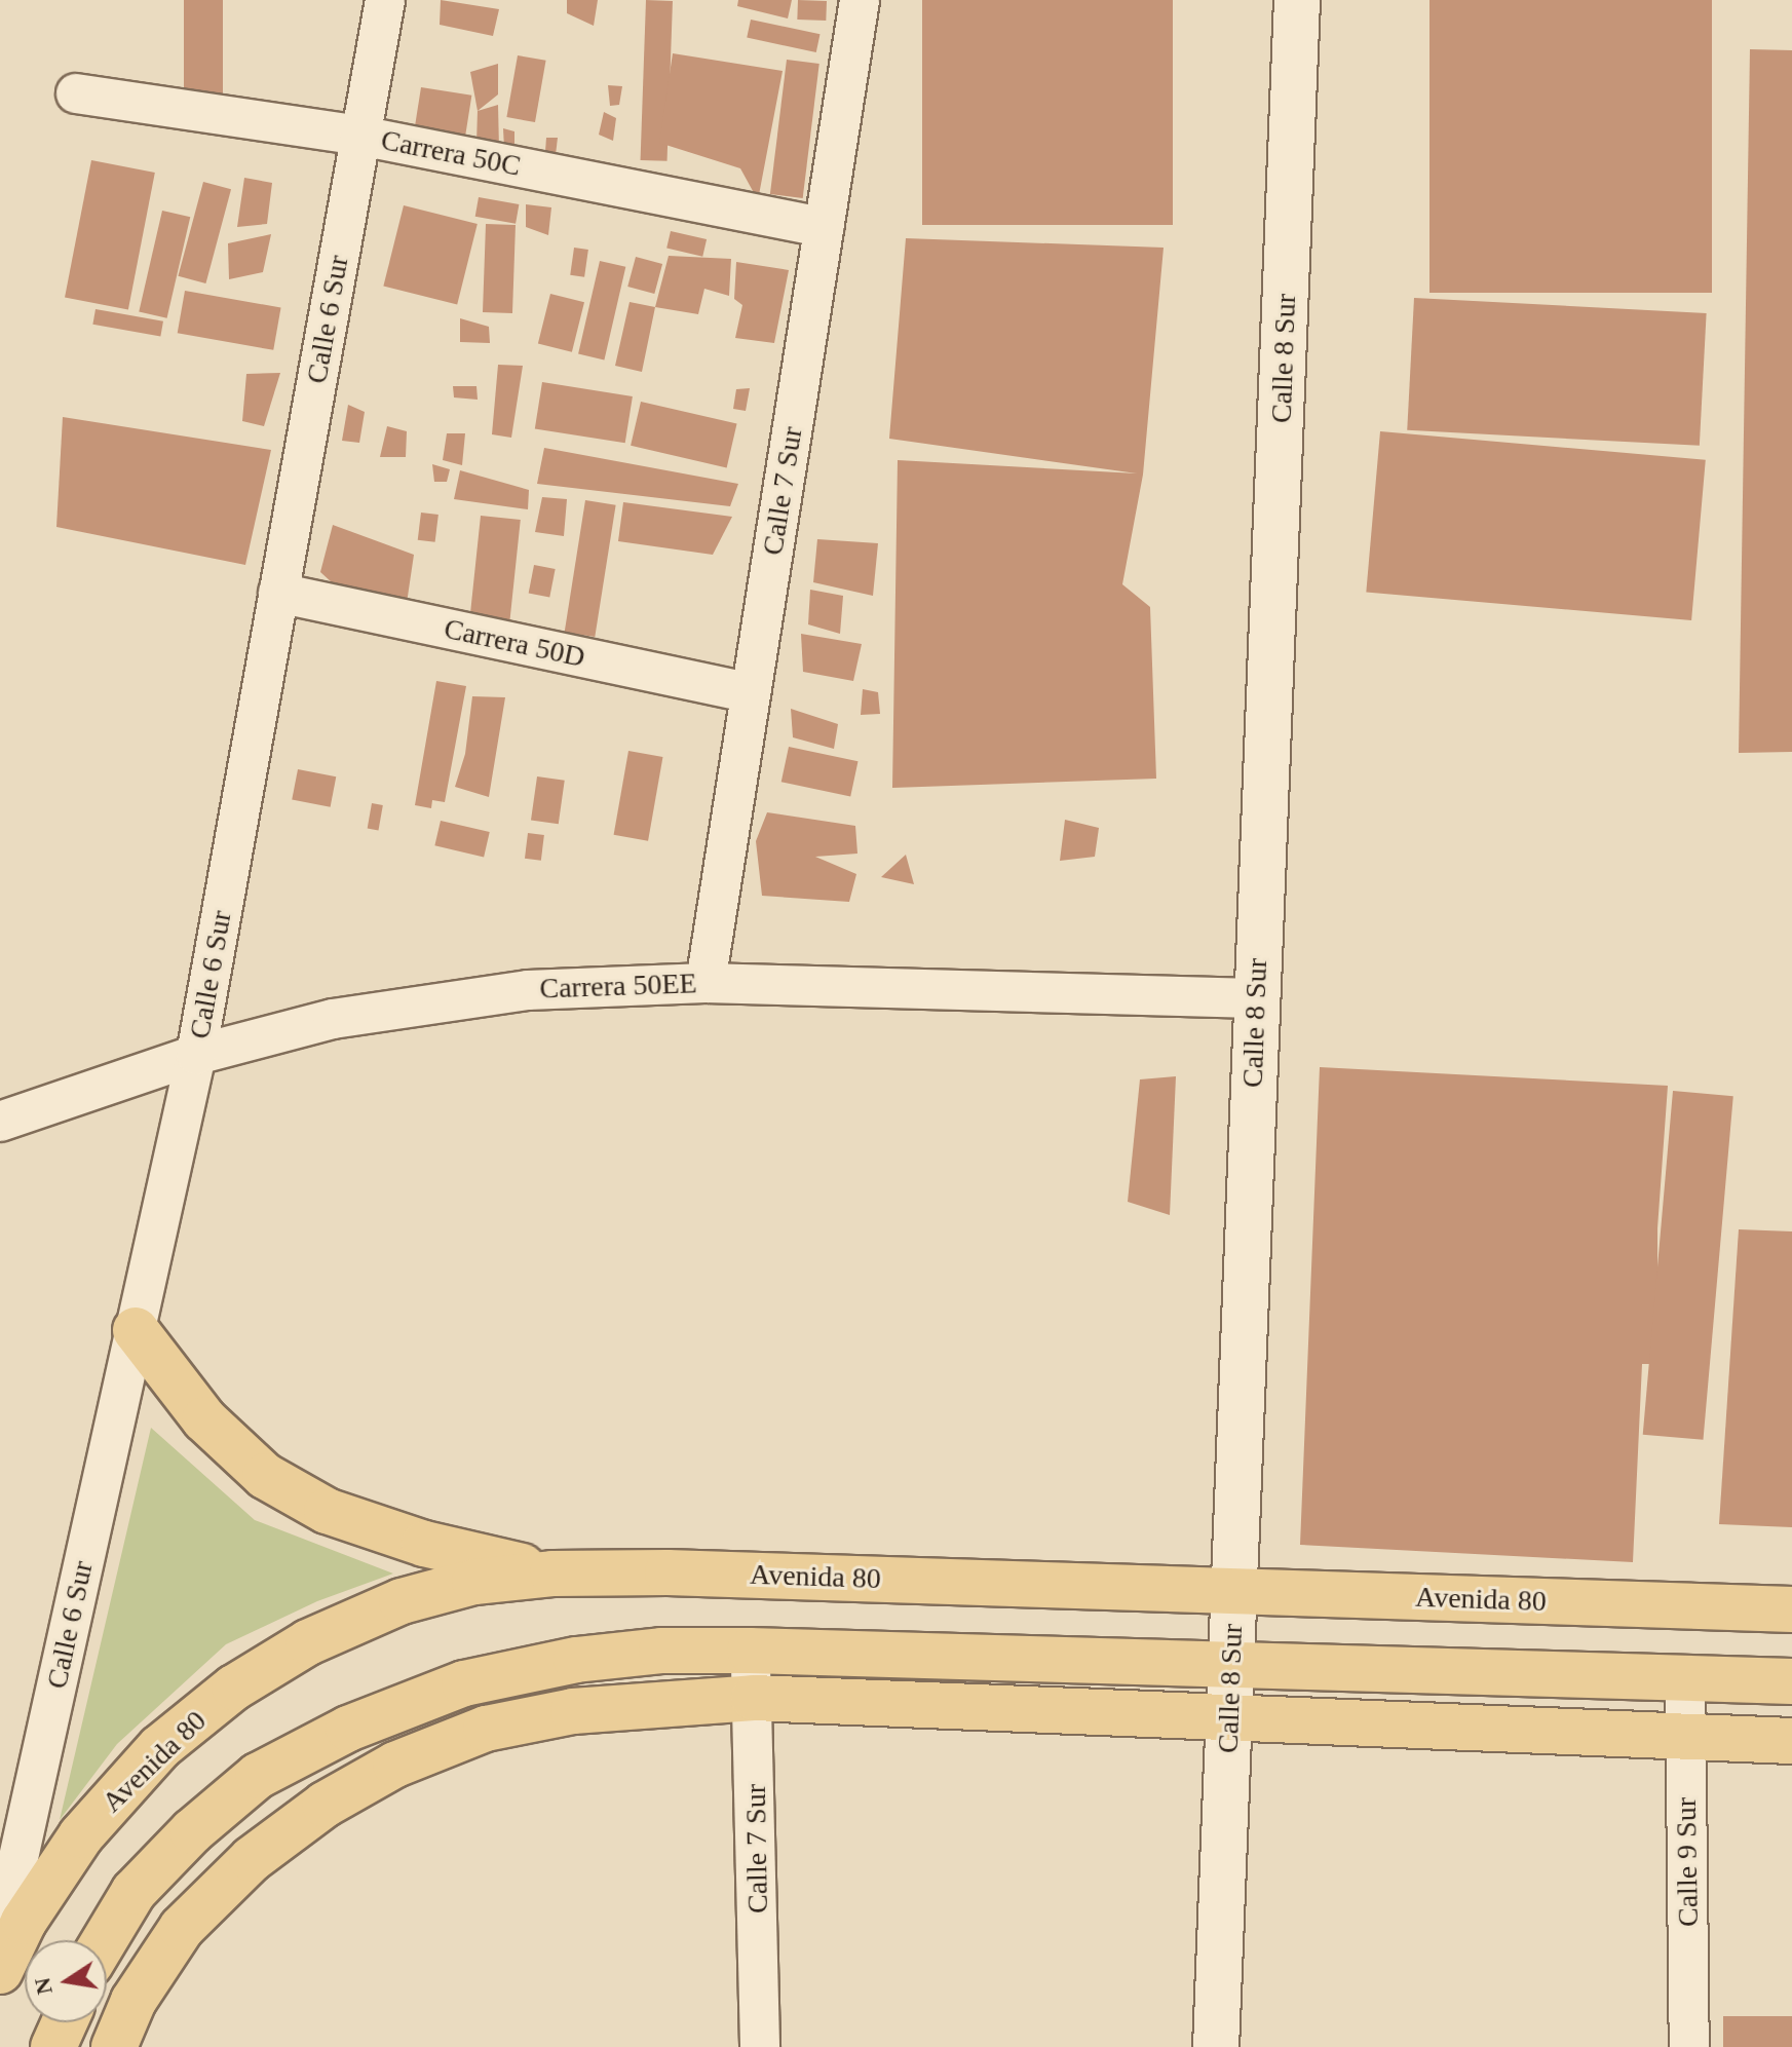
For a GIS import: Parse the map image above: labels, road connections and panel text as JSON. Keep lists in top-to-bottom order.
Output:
{
  "streets": {
    "main road": ["Avenida 80"],
    "street": [
      "Carrera 50C",
      "Calle 6 Sur",
      "Calle 8 Sur",
      "Calle 7 Sur",
      "Carrera 50D",
      "Carrera 50EE",
      "Calle 9 Sur"
    ]
  },
  "crossings": [
    ["Carrera 50C", "Calle 6 Sur"],
    ["Carrera 50C", "Calle 7 Sur"],
    ["Calle 6 Sur", "Carrera 50D"],
    ["Calle 6 Sur", "Carrera 50EE"],
    ["Calle 8 Sur", "Carrera 50EE"],
    ["Calle 8 Sur", "Avenida 80"],
    ["Calle 7 Sur", "Carrera 50D"],
    ["Calle 7 Sur", "Carrera 50EE"]
  ],
  "north": "left"
}
